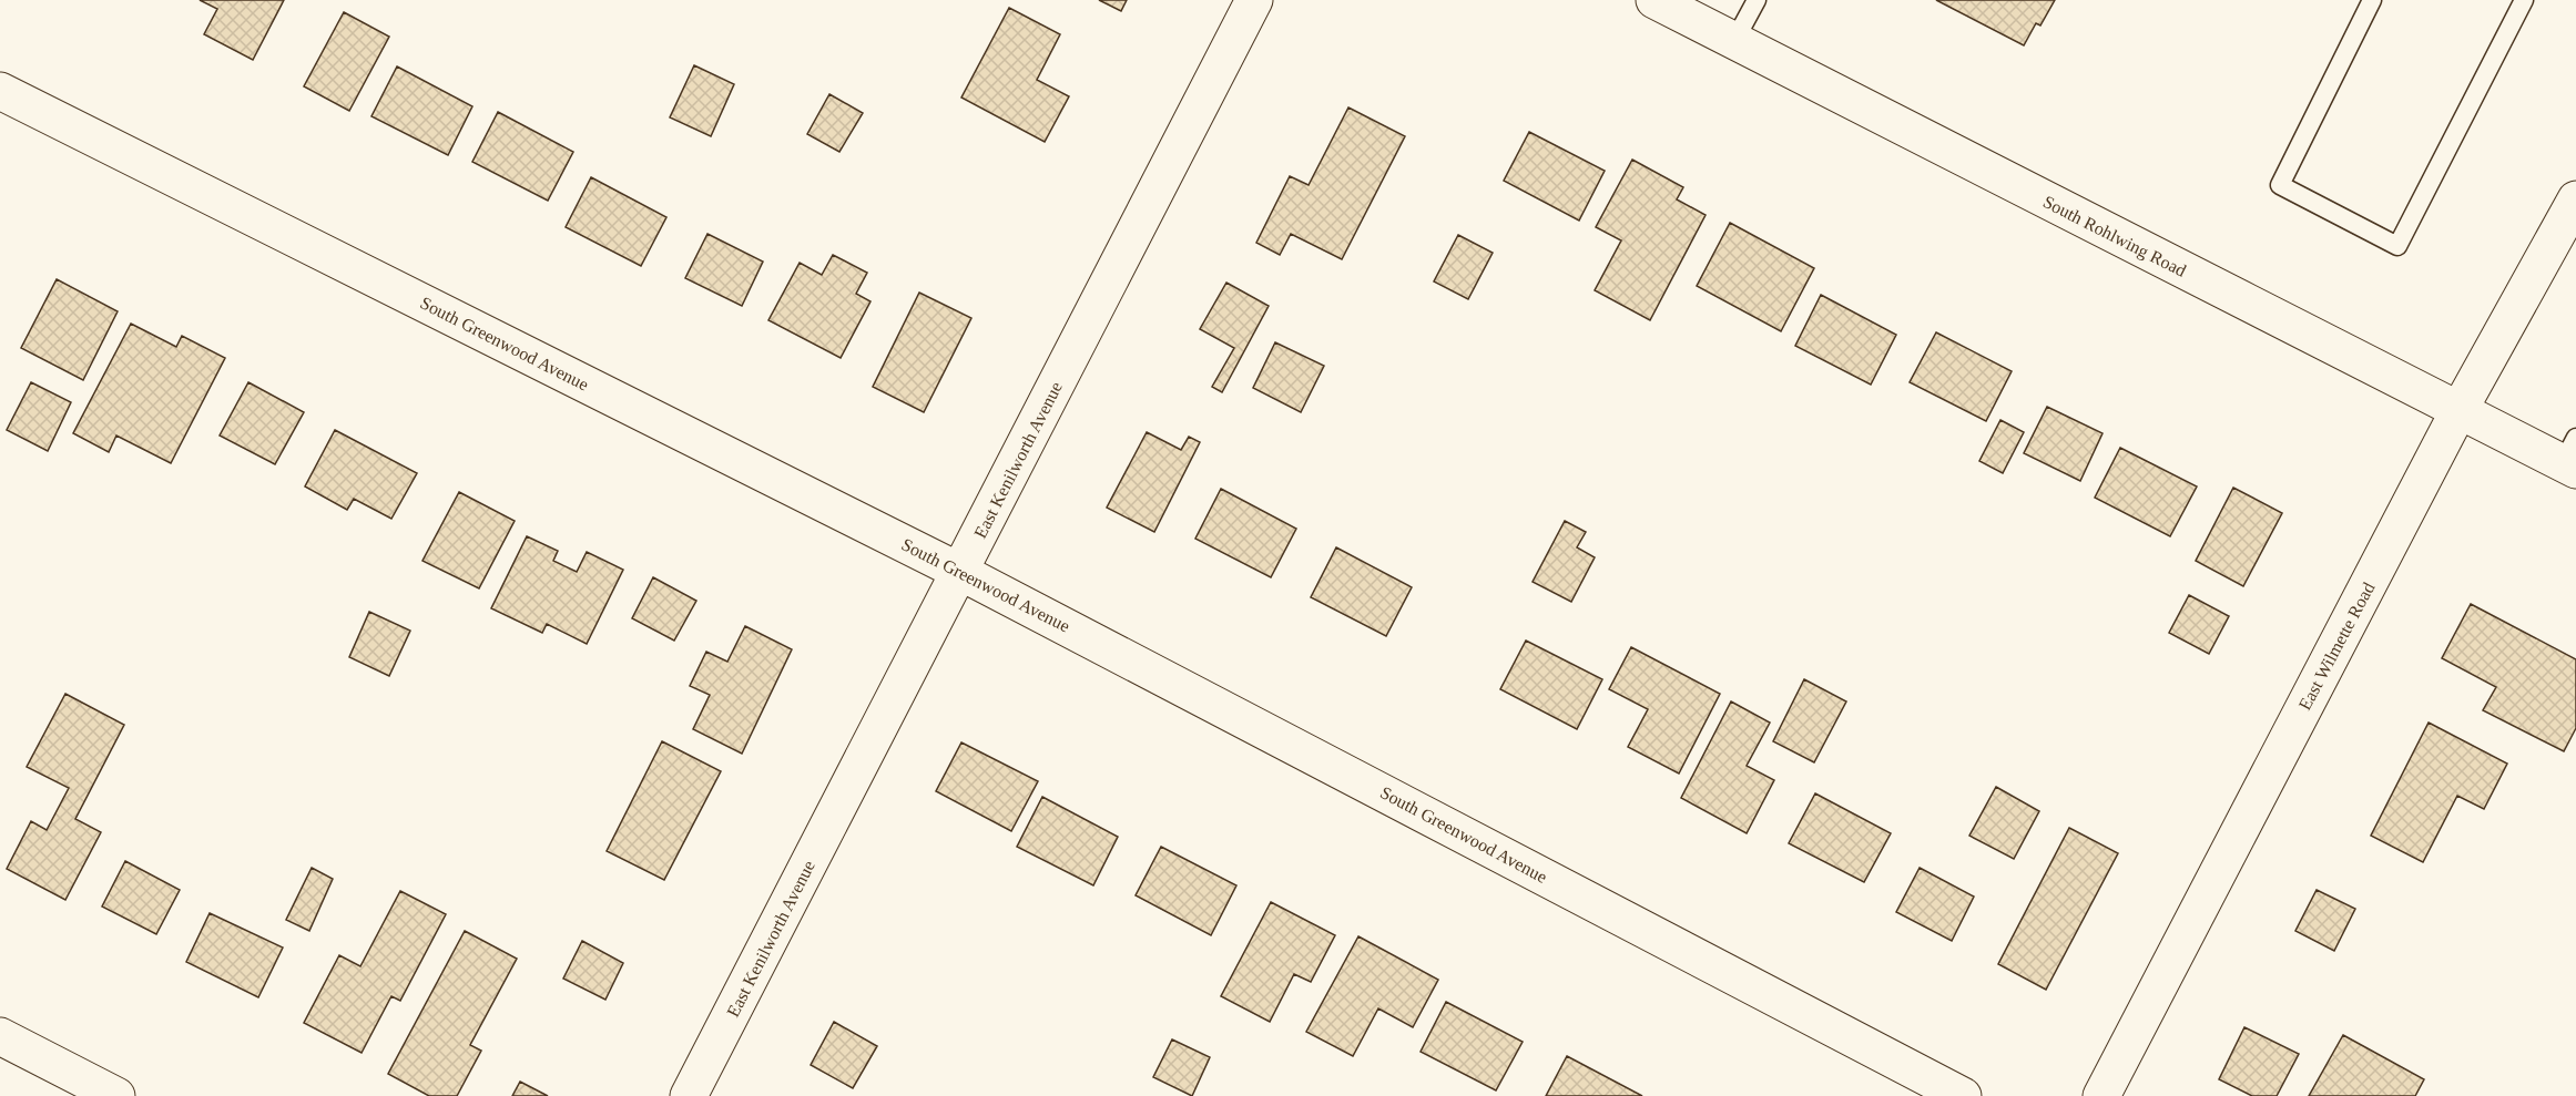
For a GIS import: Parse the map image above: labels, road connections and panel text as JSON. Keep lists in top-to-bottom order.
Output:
{
  "streets": {
    "street": [
      "South Rohlwing Road",
      "South Greenwood Avenue",
      "East Kenilworth Avenue",
      "East Wilmette Road"
    ]
  },
  "crossings": [
    ["South Rohlwing Road", "East Wilmette Road"],
    ["South Greenwood Avenue", "East Kenilworth Avenue"]
  ]
}
